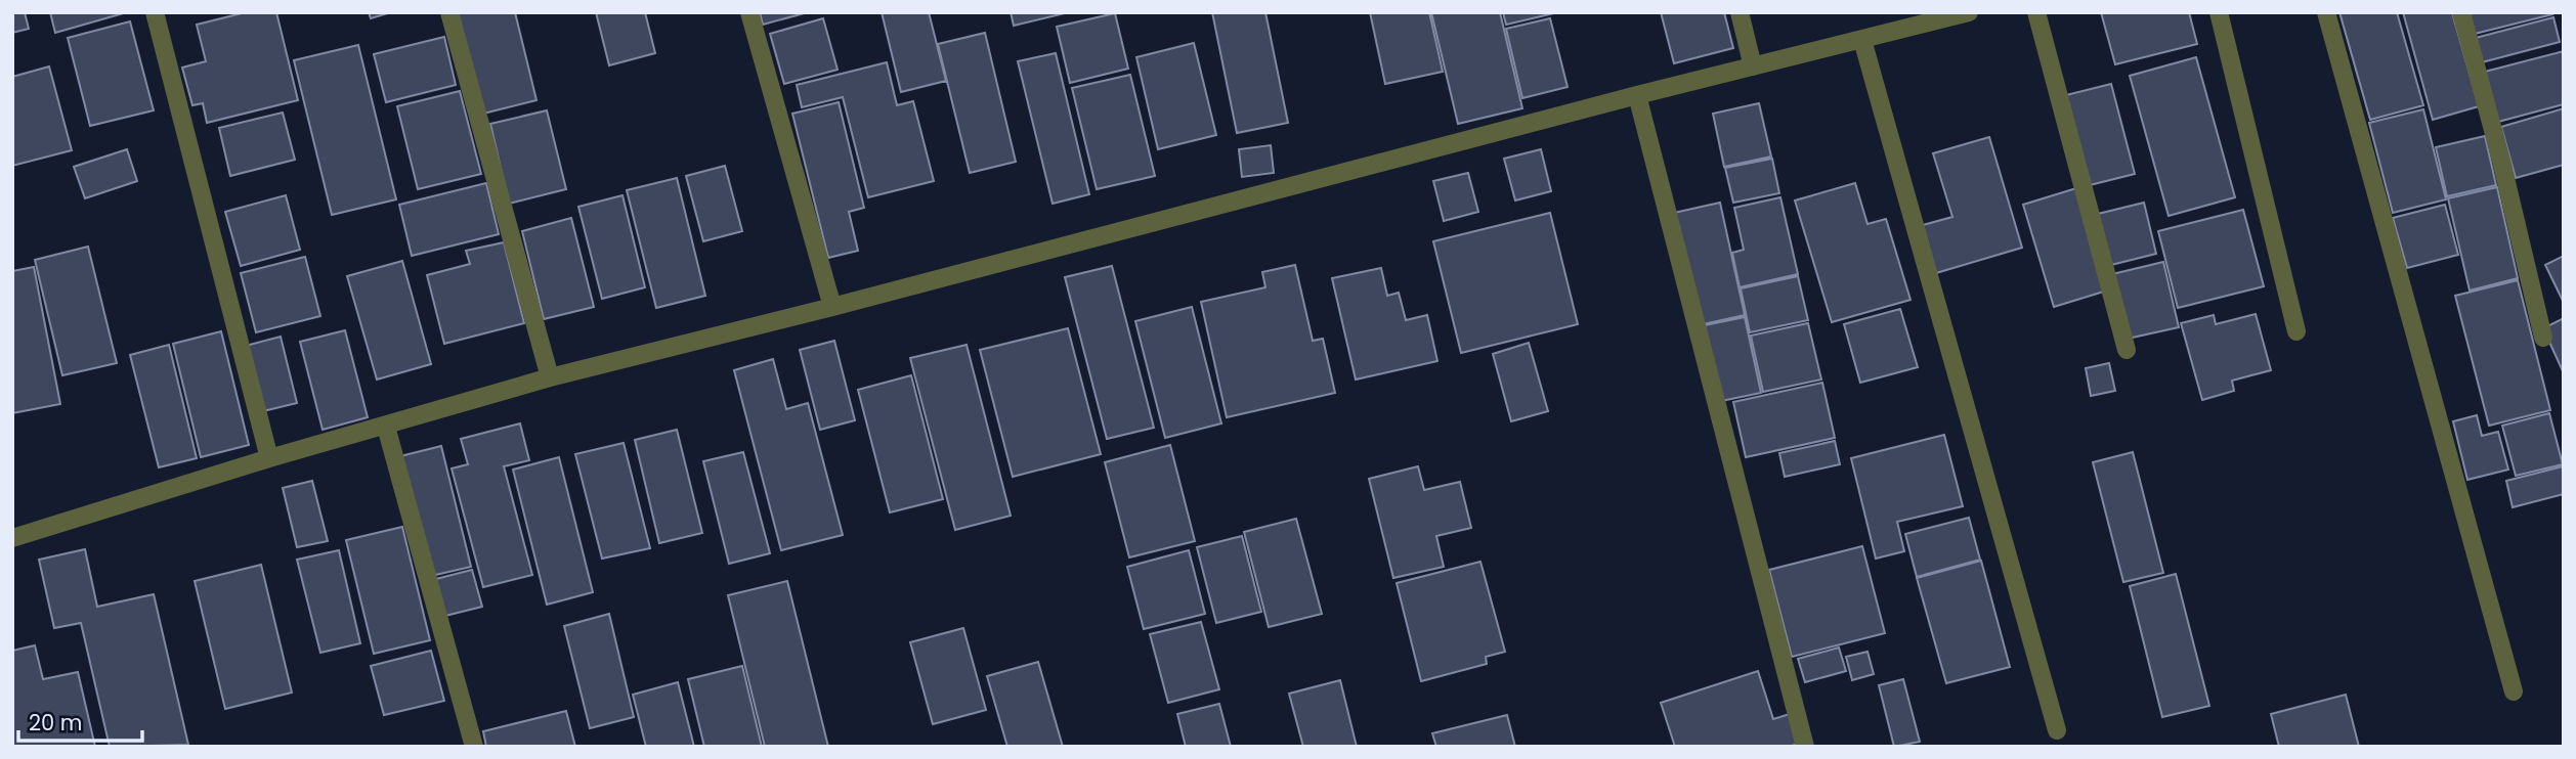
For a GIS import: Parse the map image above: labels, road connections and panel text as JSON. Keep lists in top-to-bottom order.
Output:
{
  "scale_bar": "20 m"
}
